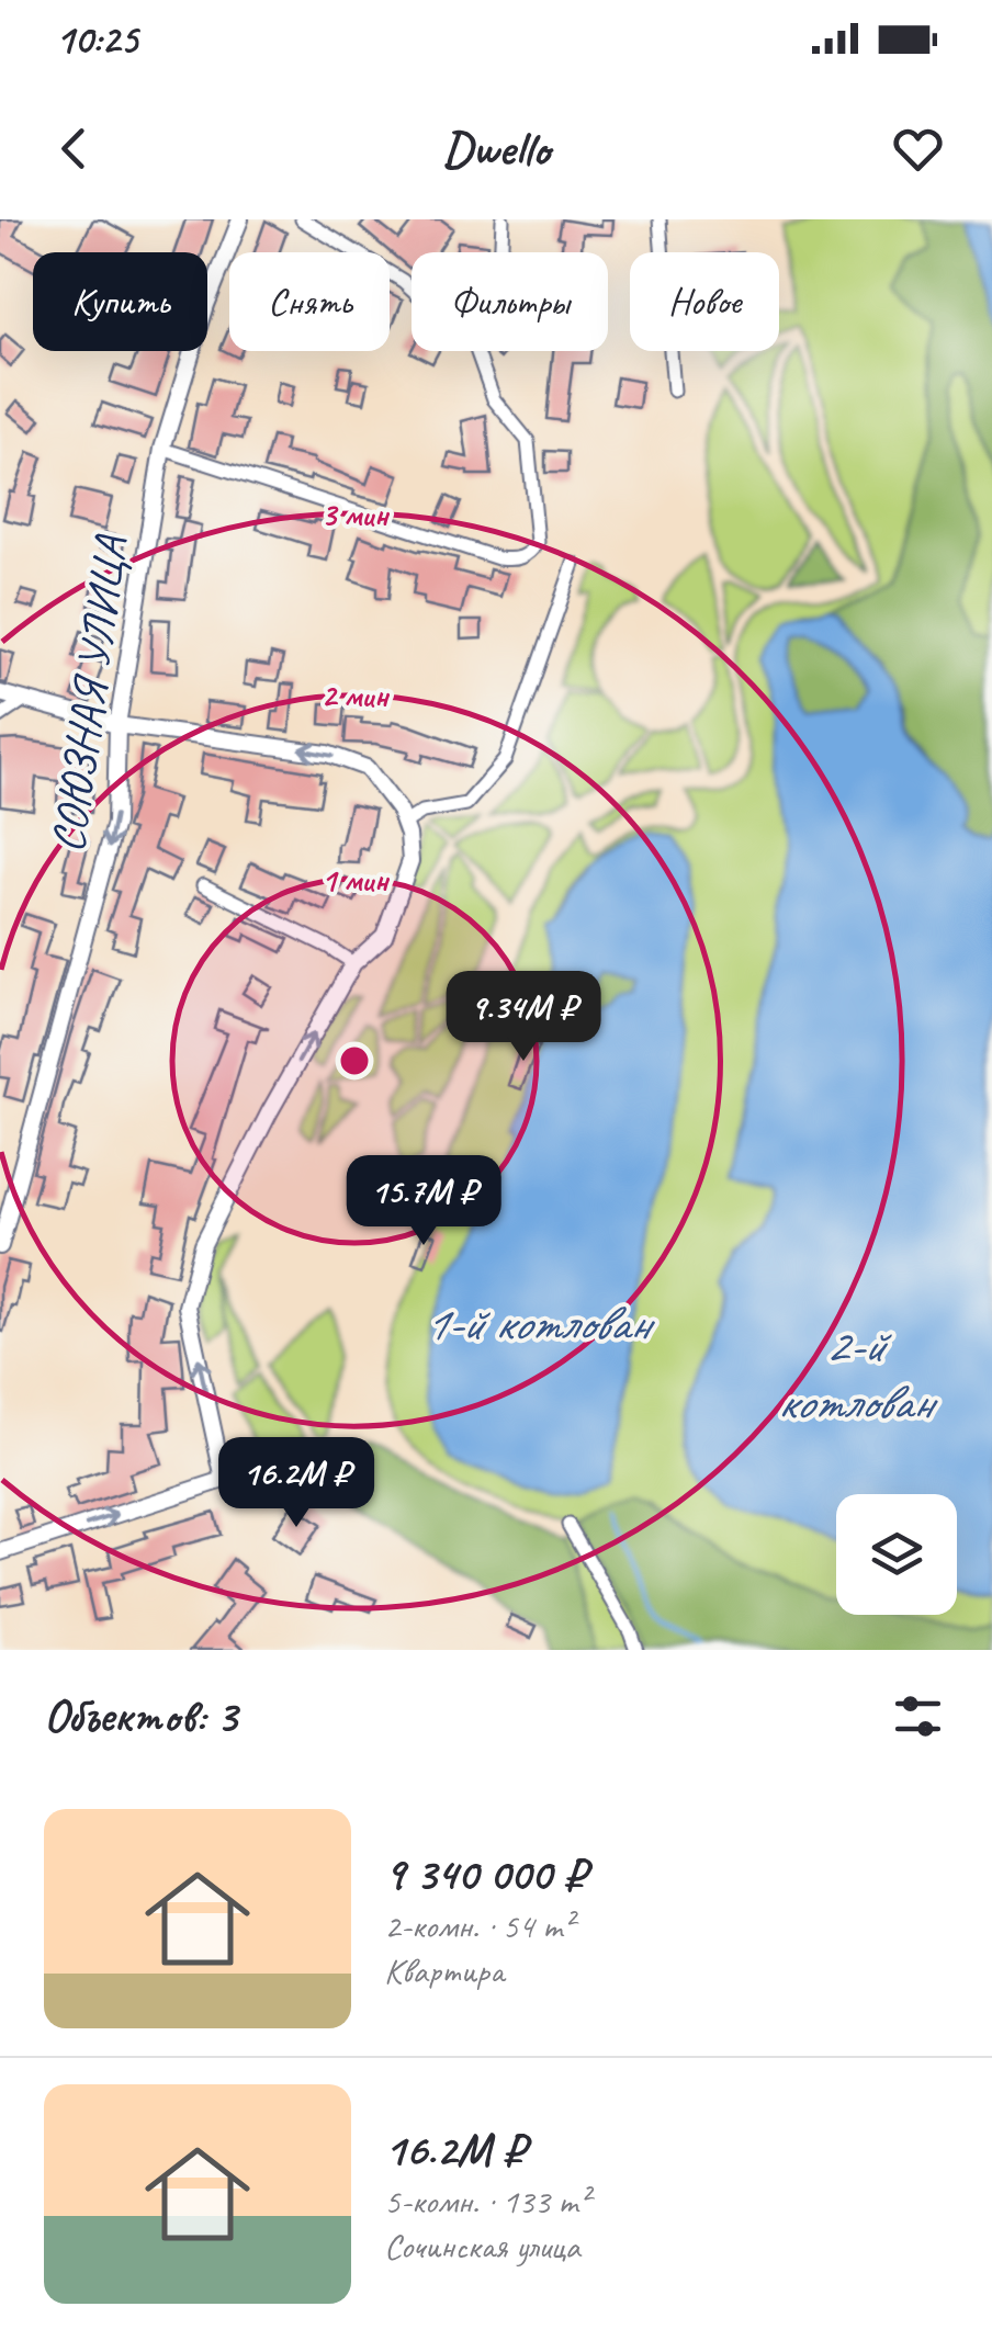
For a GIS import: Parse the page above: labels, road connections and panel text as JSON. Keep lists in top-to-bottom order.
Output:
{
  "streets": {
    "street": ["СОЮЗНАЯ УЛИЦА"]
  },
  "one_way": ["СОЮЗНАЯ УЛИЦА"],
  "water": ["1-й котлован", "2-й котлован"],
  "page": {
    "status": "10:25",
    "header": "Dwello",
    "chip": [
      "Купить",
      "Снять",
      "Фильтры",
      "Новое"
    ],
    "price": ["9.34M ₽", "15.7M ₽", "16.2M ₽"],
    "heading": "Объектов: 3",
    "list": [
      {
        "name": "9 340 000 ₽",
        "note": "2-комн. · 54 m² · Квартира"
      },
      {
        "name": "16.2M ₽",
        "note": "5-комн. · 133 m² · Сочинская улица"
      }
    ]
  },
  "rings": ["3 мин", "2 мин", "1 мин"]
}
